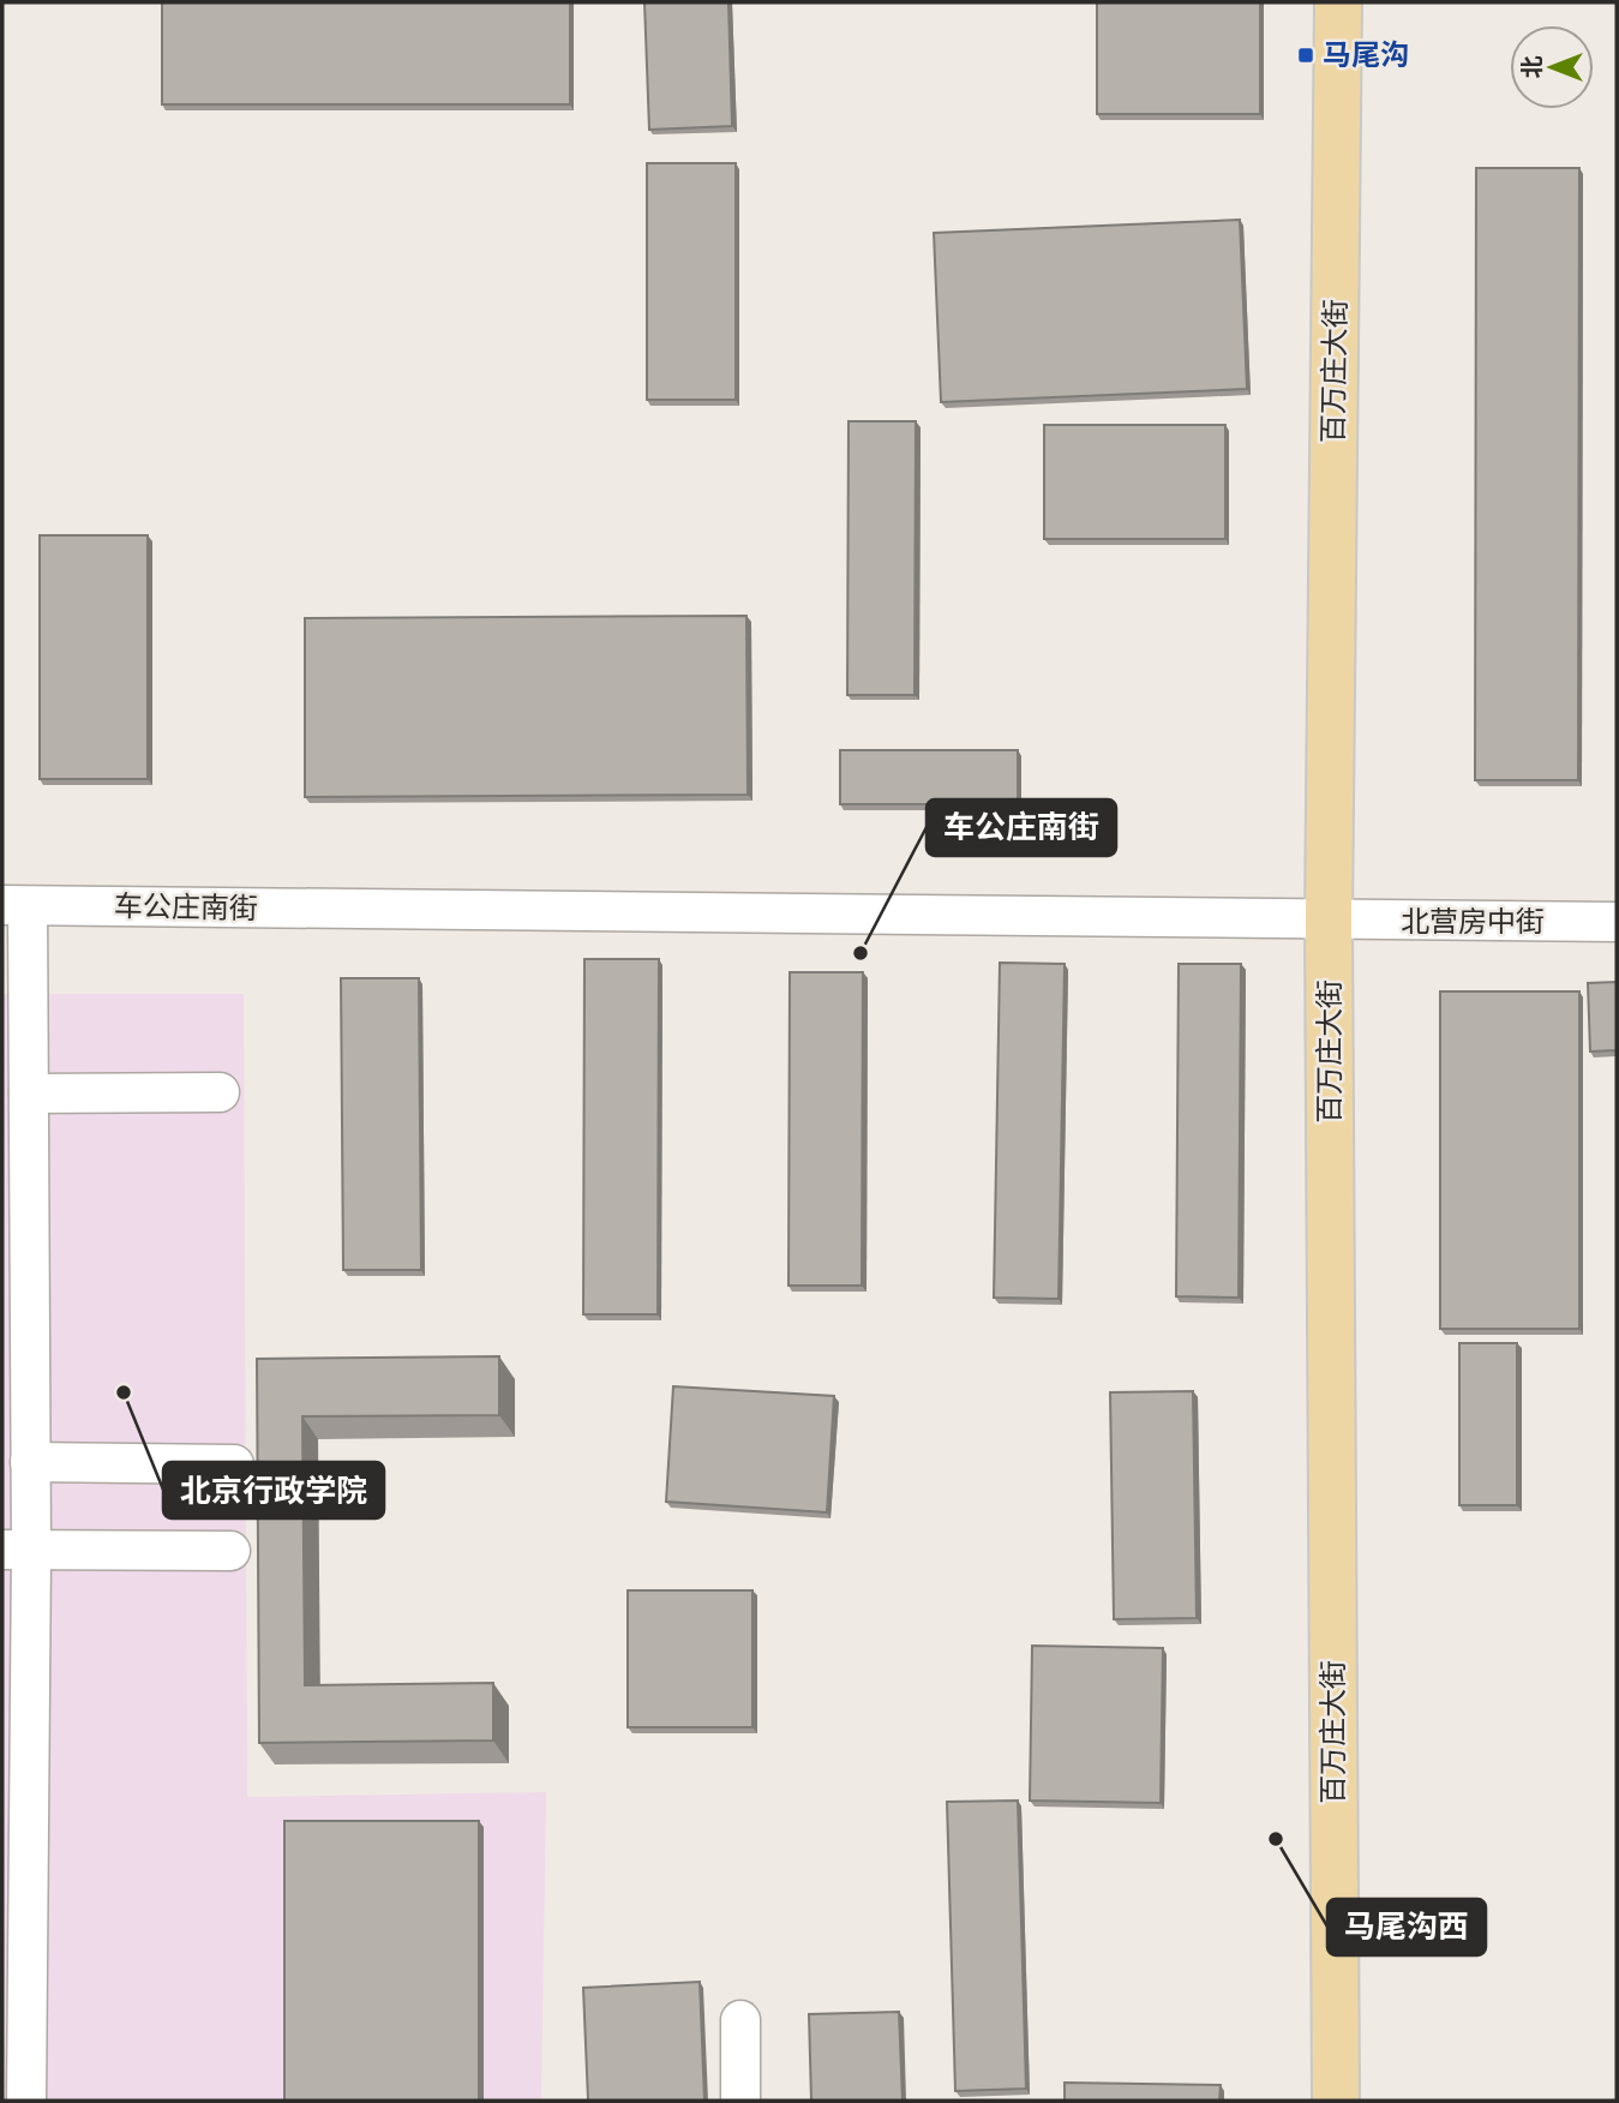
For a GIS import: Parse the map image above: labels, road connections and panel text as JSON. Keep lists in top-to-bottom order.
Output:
{
  "streets": {
    "main road": ["百万庄大街"],
    "street": ["车公庄南街", "北营房中街"]
  },
  "crossings": [
    ["百万庄大街", "车公庄南街"],
    ["百万庄大街", "北营房中街"],
    ["车公庄南街", "北营房中街"]
  ],
  "places": {
    "transit": ["马尾沟"],
    "other": ["车公庄南街", "北京行政学院", "马尾沟西"]
  },
  "north": "left"
}
